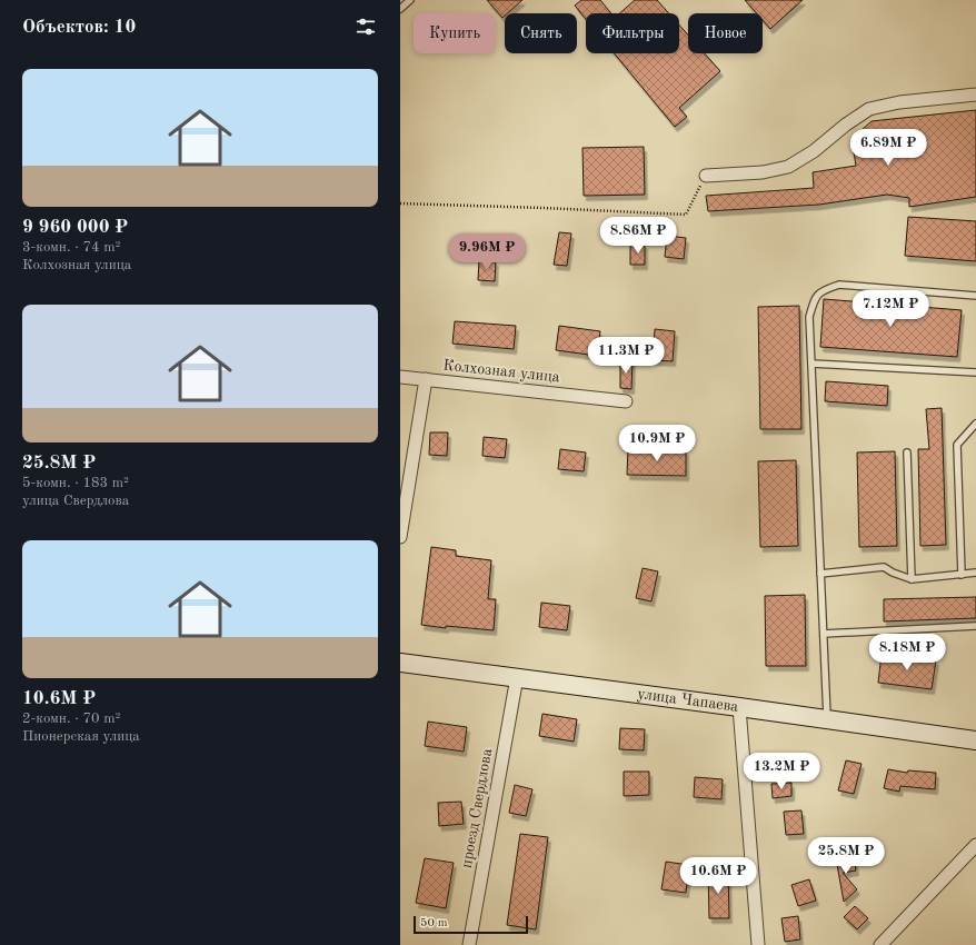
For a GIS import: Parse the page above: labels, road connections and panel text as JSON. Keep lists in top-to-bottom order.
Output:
{
  "streets": {
    "street": ["Колхозная улица", "улица Чапаева", "проезд Свердлова"]
  },
  "crossings": [
    ["улица Чапаева", "проезд Свердлова"]
  ],
  "scale_bar": "50 m",
  "page": {
    "heading": "Объектов: 10",
    "chip": [
      "Купить",
      "Снять",
      "Фильтры",
      "Новое"
    ],
    "list": [
      {
        "name": "9 960 000 ₽",
        "note": "3-комн. · 74 m² · Колхозная улица"
      },
      {
        "name": "25.8M ₽",
        "note": "5-комн. · 183 m² · улица Свердлова"
      },
      {
        "name": "10.6M ₽",
        "note": "2-комн. · 70 m² · Пионерская улица"
      }
    ],
    "price": [
      "6.89M ₽",
      "8.86M ₽",
      "9.96M ₽",
      "7.12M ₽",
      "11.3M ₽",
      "10.9M ₽",
      "8.18M ₽",
      "13.2M ₽",
      "25.8M ₽",
      "10.6M ₽"
    ],
    "scale": "50 m"
  }
}
